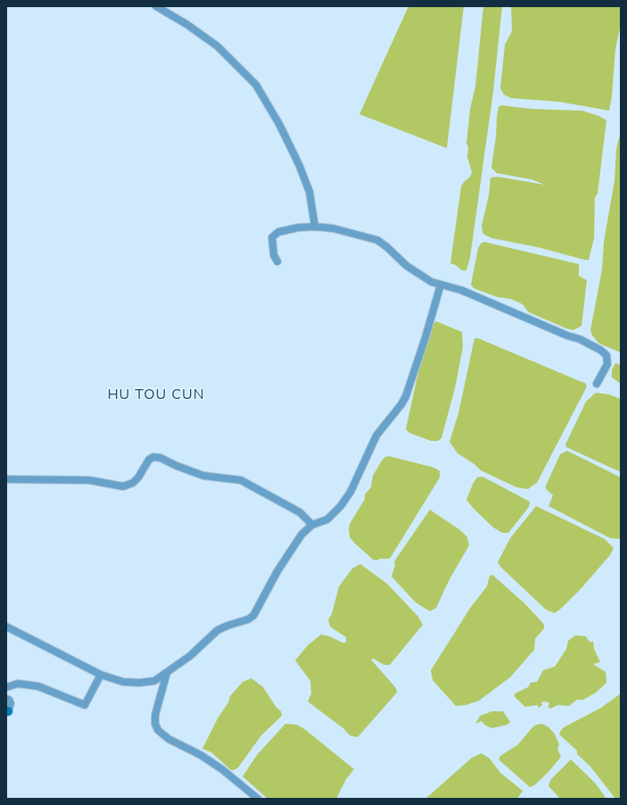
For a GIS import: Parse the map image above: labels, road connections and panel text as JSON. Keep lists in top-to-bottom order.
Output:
{
  "districts": ["HU TOU CUN"]
}
